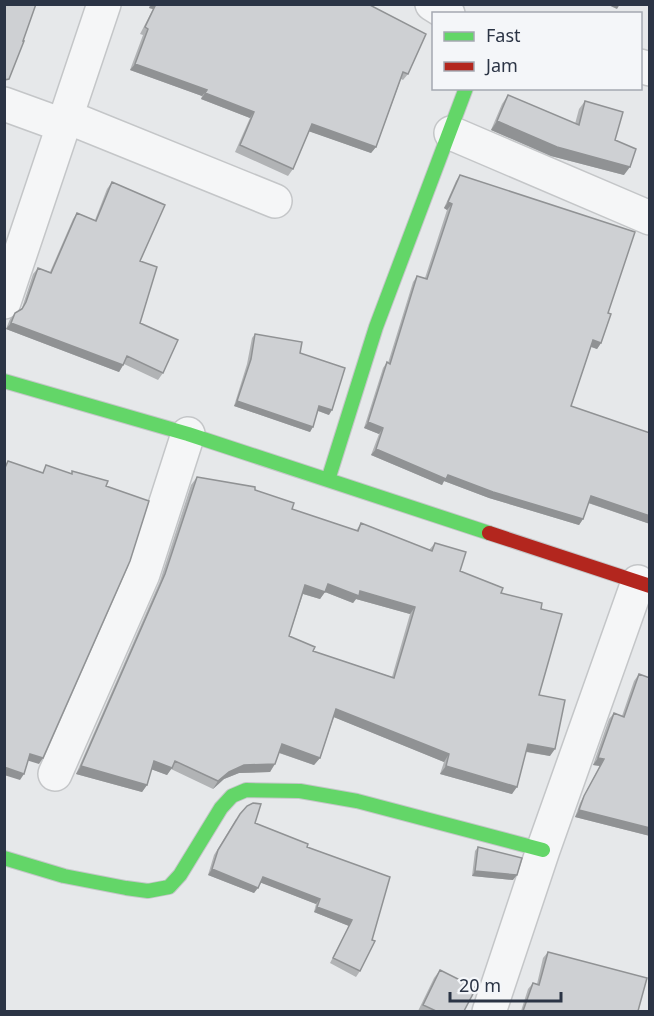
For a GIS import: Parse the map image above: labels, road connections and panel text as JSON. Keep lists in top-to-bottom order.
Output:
{
  "legend": ["Fast", "Jam"],
  "scale_bar": "20 m"
}
